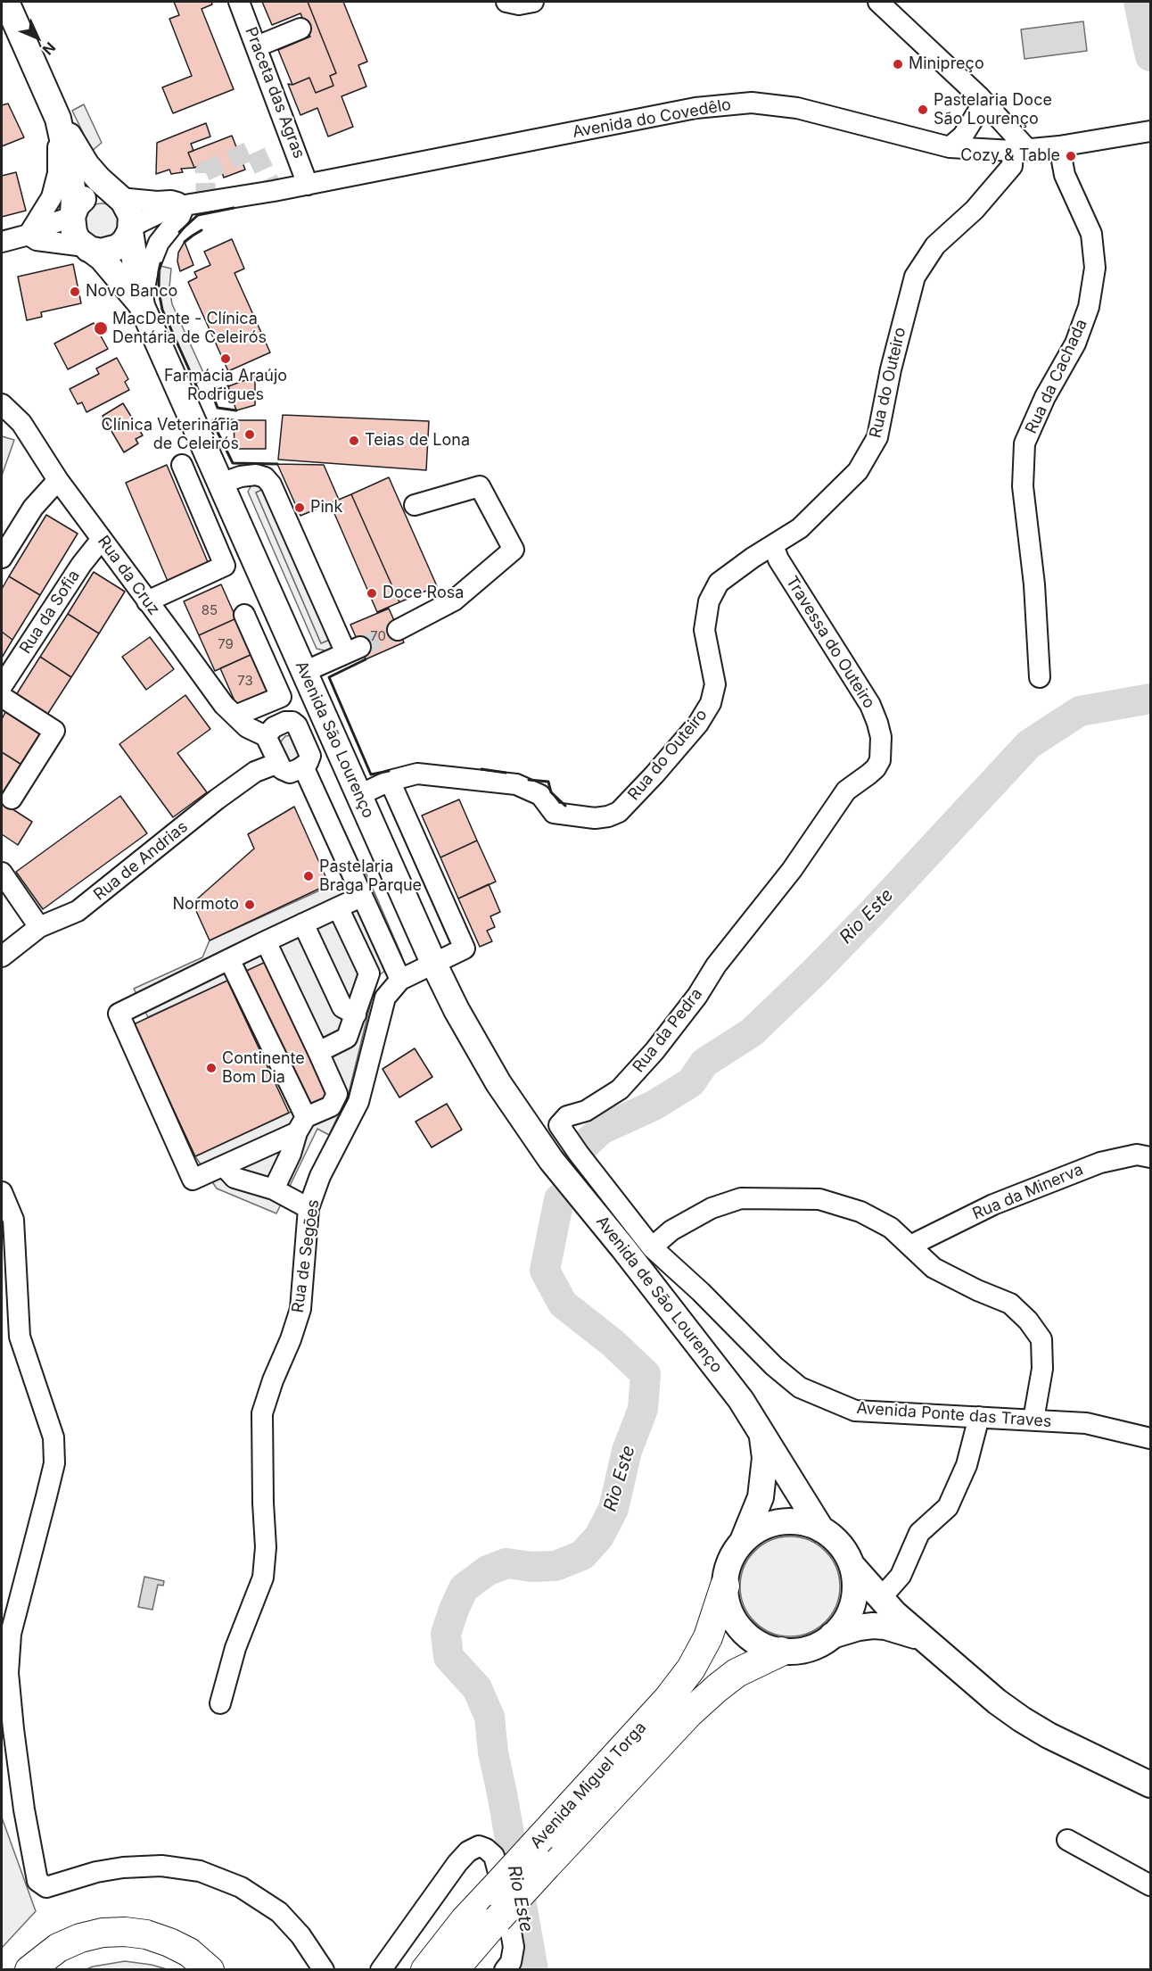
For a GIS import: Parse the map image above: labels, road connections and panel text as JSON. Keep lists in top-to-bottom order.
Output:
{
  "streets": {
    "highway": ["Avenida Miguel Torga"],
    "main road": ["Avenida São Lourenço", "Avenida de São Lourenço"],
    "street": [
      "Praceta das Agras",
      "Avenida do Covedêlo",
      "Rua da Cachada",
      "Rua do Outeiro",
      "Rua da Cruz",
      "Rua da Sofia",
      "Travessa do Outeiro",
      "Rua de Andrias",
      "Rua da Pedra",
      "Rua da Minerva",
      "Rua de Segões",
      "Avenida Ponte das Traves"
    ]
  },
  "crossings": [
    ["Praceta das Agras", "Avenida do Covedêlo"],
    ["Avenida do Covedêlo", "Rua da Cachada"],
    ["Avenida do Covedêlo", "Rua do Outeiro"],
    ["Rua do Outeiro", "Travessa do Outeiro"],
    ["Rua do Outeiro", "Avenida São Lourenço"],
    ["Rua do Outeiro", "Rua de Segões"],
    ["Rua da Cruz", "Rua da Sofia"],
    ["Rua da Cruz", "Rua de Andrias"],
    ["Travessa do Outeiro", "Rua da Pedra"],
    ["Avenida São Lourenço", "Rua de Segões"],
    ["Avenida São Lourenço", "Avenida de São Lourenço"],
    ["Rua da Pedra", "Avenida Ponte das Traves"],
    ["Avenida de São Lourenço", "Avenida Miguel Torga"]
  ],
  "water": ["Rio Este"],
  "places": [
    "Minipreço",
    "Pastelaria Doce São Lourenço",
    "Cozy & Table",
    "Novo Banco",
    "MacDente - Clínica Dentária de Celeirós",
    "Farmácia Araújo Rodrigues",
    "Clínica Veterinária de Celeirós",
    "Teias de Lona",
    "Pink",
    "Doce Rosa",
    "Pastelaria Braga Parque",
    "Normoto",
    "Continente Bom Dia"
  ],
  "house_numbers": [
    "85",
    "70",
    "79",
    "73"
  ],
  "north": "bottom right"
}
